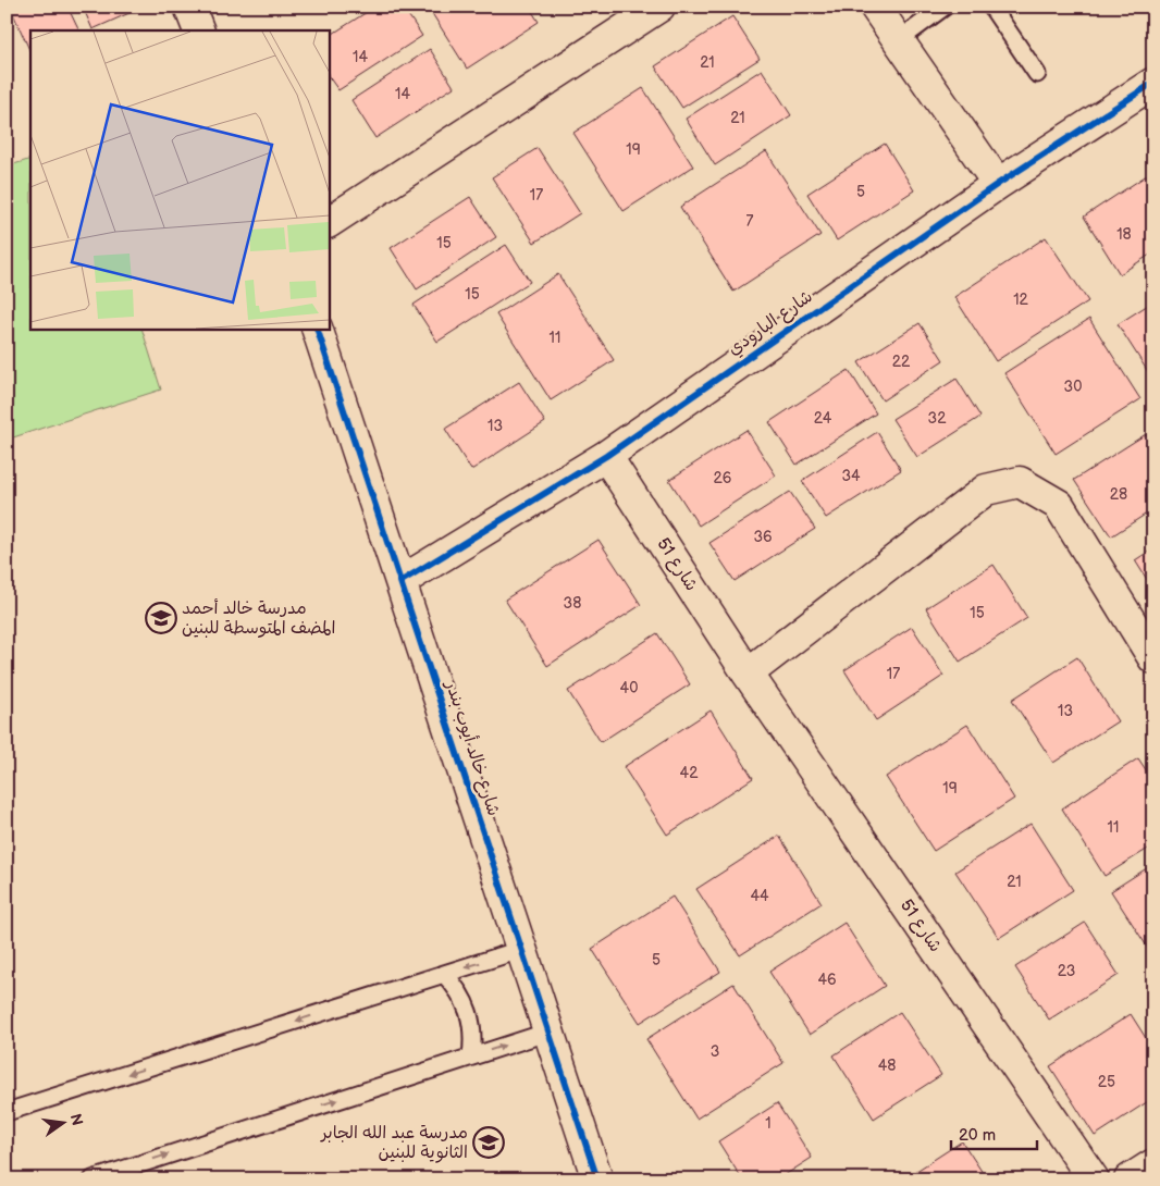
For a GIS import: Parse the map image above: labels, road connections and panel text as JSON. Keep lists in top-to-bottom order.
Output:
{
  "streets": {
    "street": ["شارع البارودي", "شارع 51", "شارع خالد أيوب بندر"]
  },
  "crossings": [
    ["شارع البارودي", "شارع 51"],
    ["شارع البارودي", "شارع خالد أيوب بندر"]
  ],
  "places": {
    "school or university": ["مدرسة خالد أحمد المضف المتوسطة للبنين", "مدرسة عبد الله الجابر الثانوية للبنين"]
  },
  "house_numbers": [
    "14",
    "21",
    "14",
    "21",
    "19",
    "5",
    "17",
    "7",
    "18",
    "15",
    "15",
    "12",
    "11",
    "22",
    "30",
    "24",
    "32",
    "13",
    "34",
    "26",
    "28",
    "36",
    "38",
    "15",
    "17",
    "40",
    "13",
    "42",
    "19",
    "11",
    "21",
    "44",
    "5",
    "23",
    "46",
    "3",
    "48",
    "25",
    "1"
  ],
  "scale_bar": "20 m",
  "north": "right"
}
